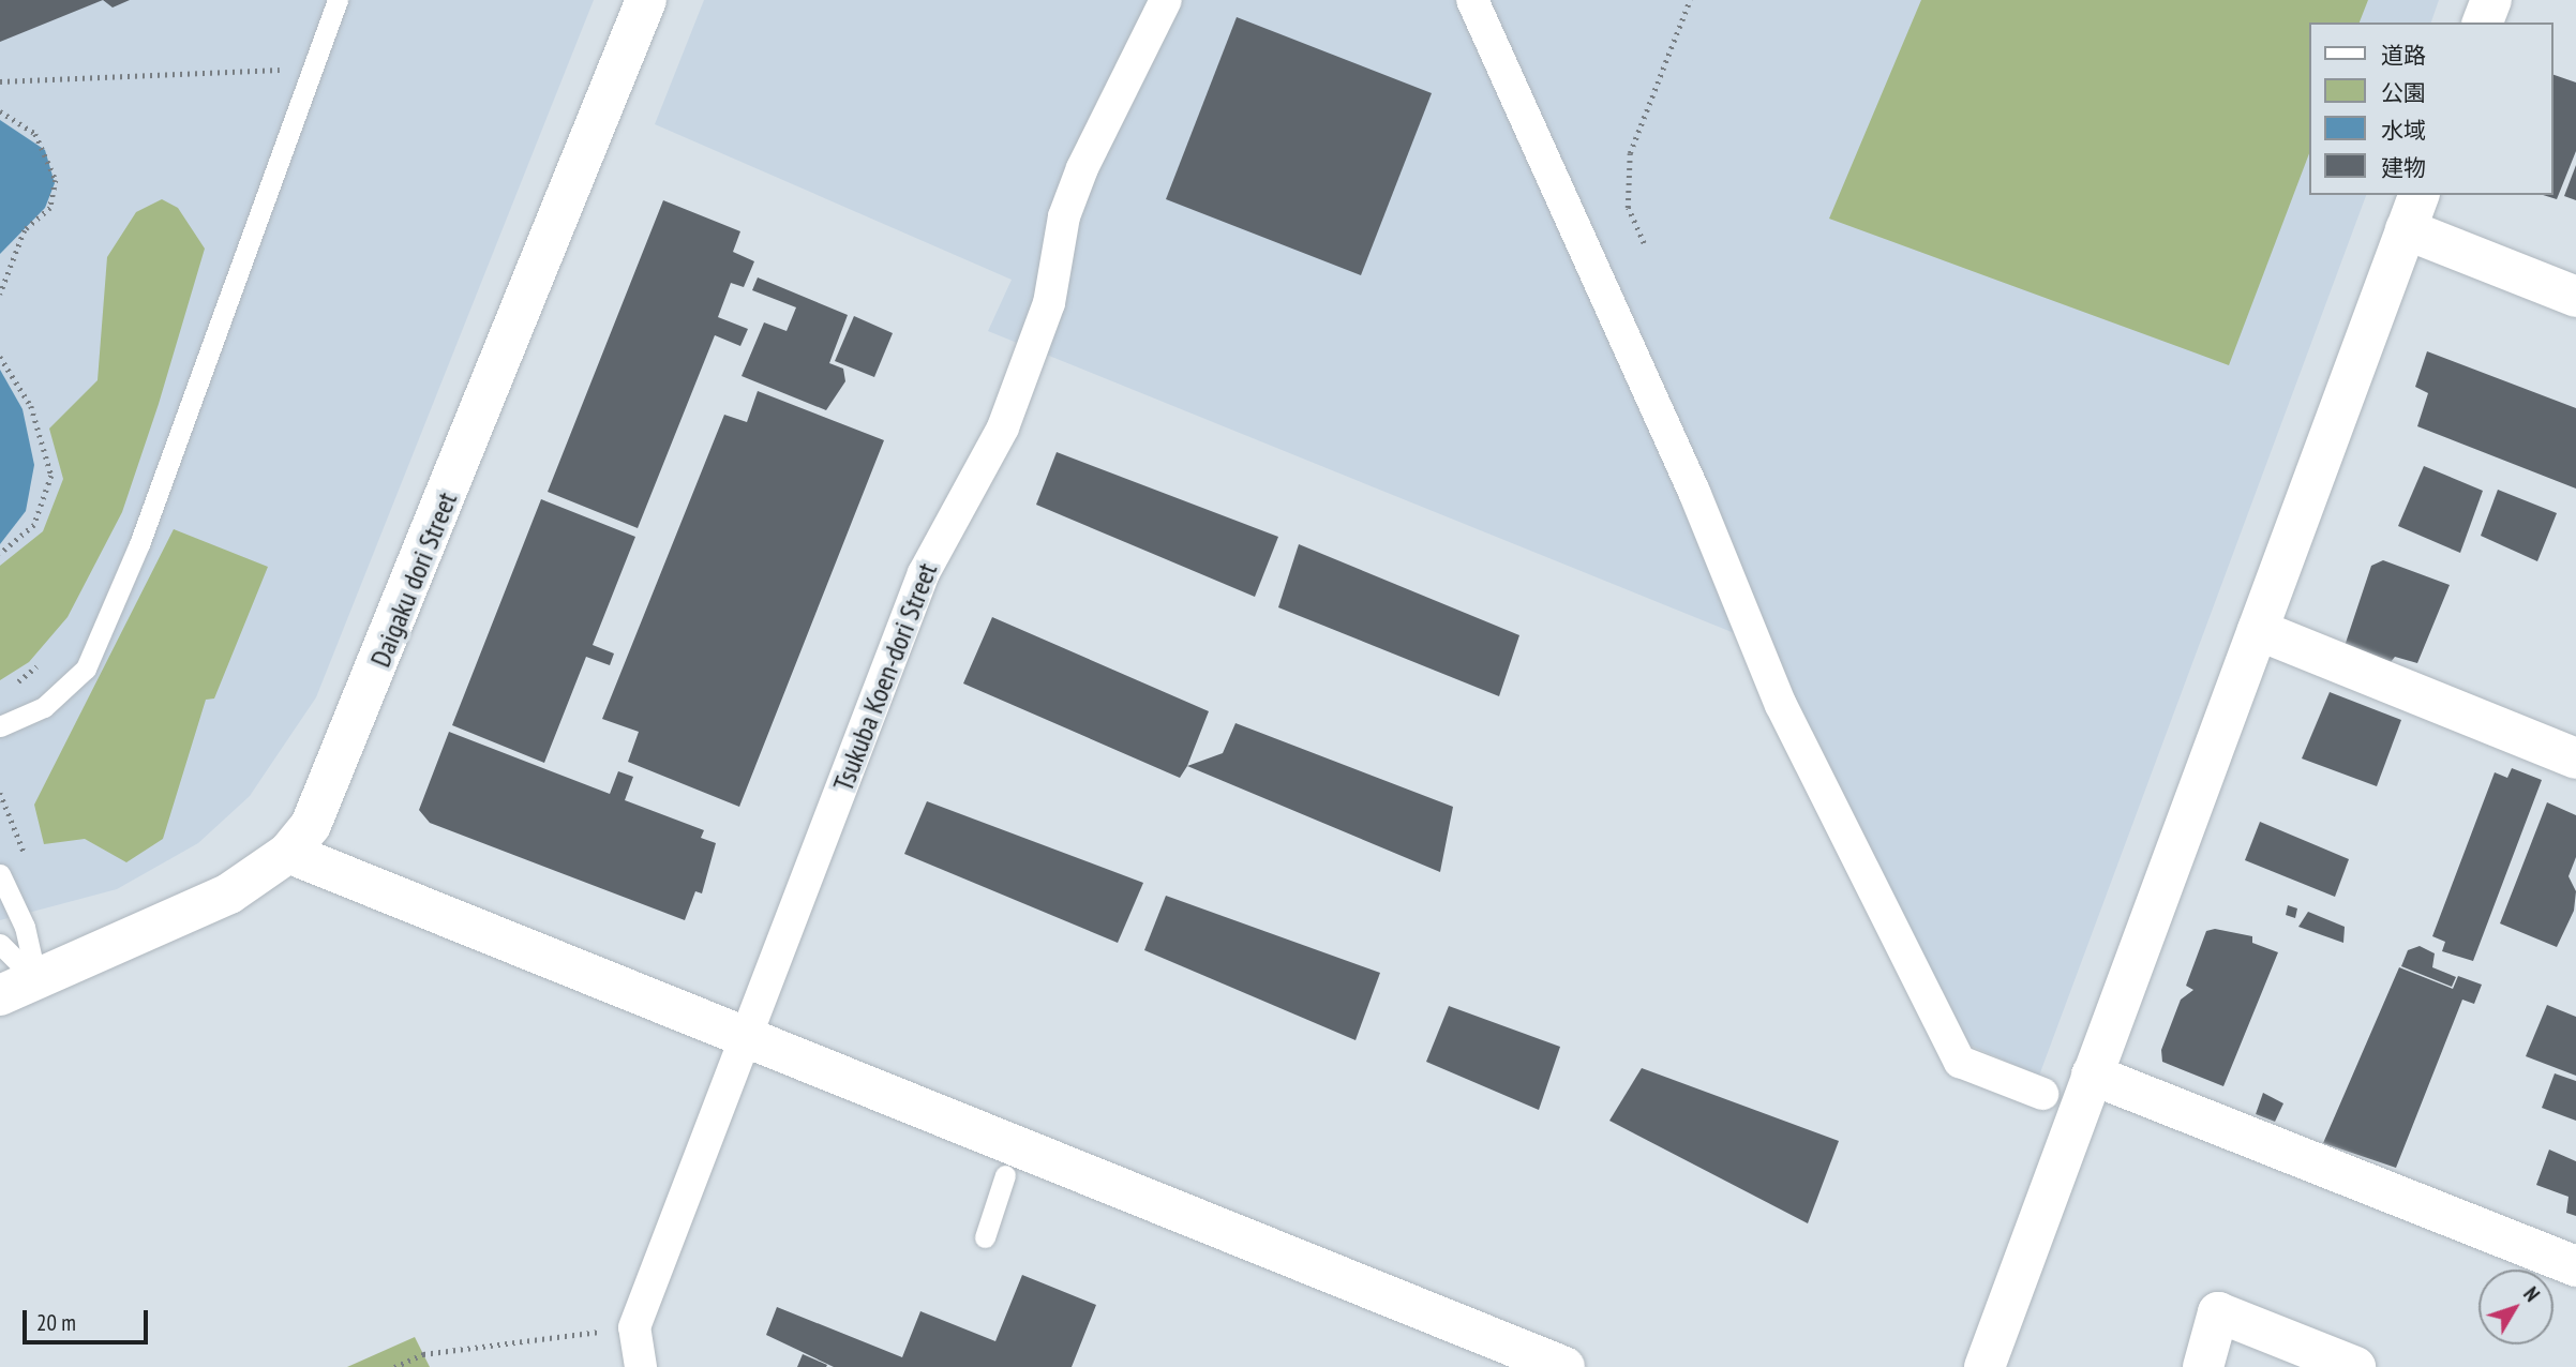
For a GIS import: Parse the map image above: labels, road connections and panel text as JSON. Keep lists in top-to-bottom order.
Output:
{
  "streets": {
    "street": ["Daigaku dori Street", "Tsukuba Koen-dori Street"]
  },
  "legend": [
    "道路",
    "公園",
    "水域",
    "建物"
  ],
  "scale_bar": "20 m",
  "north": "top right"
}
